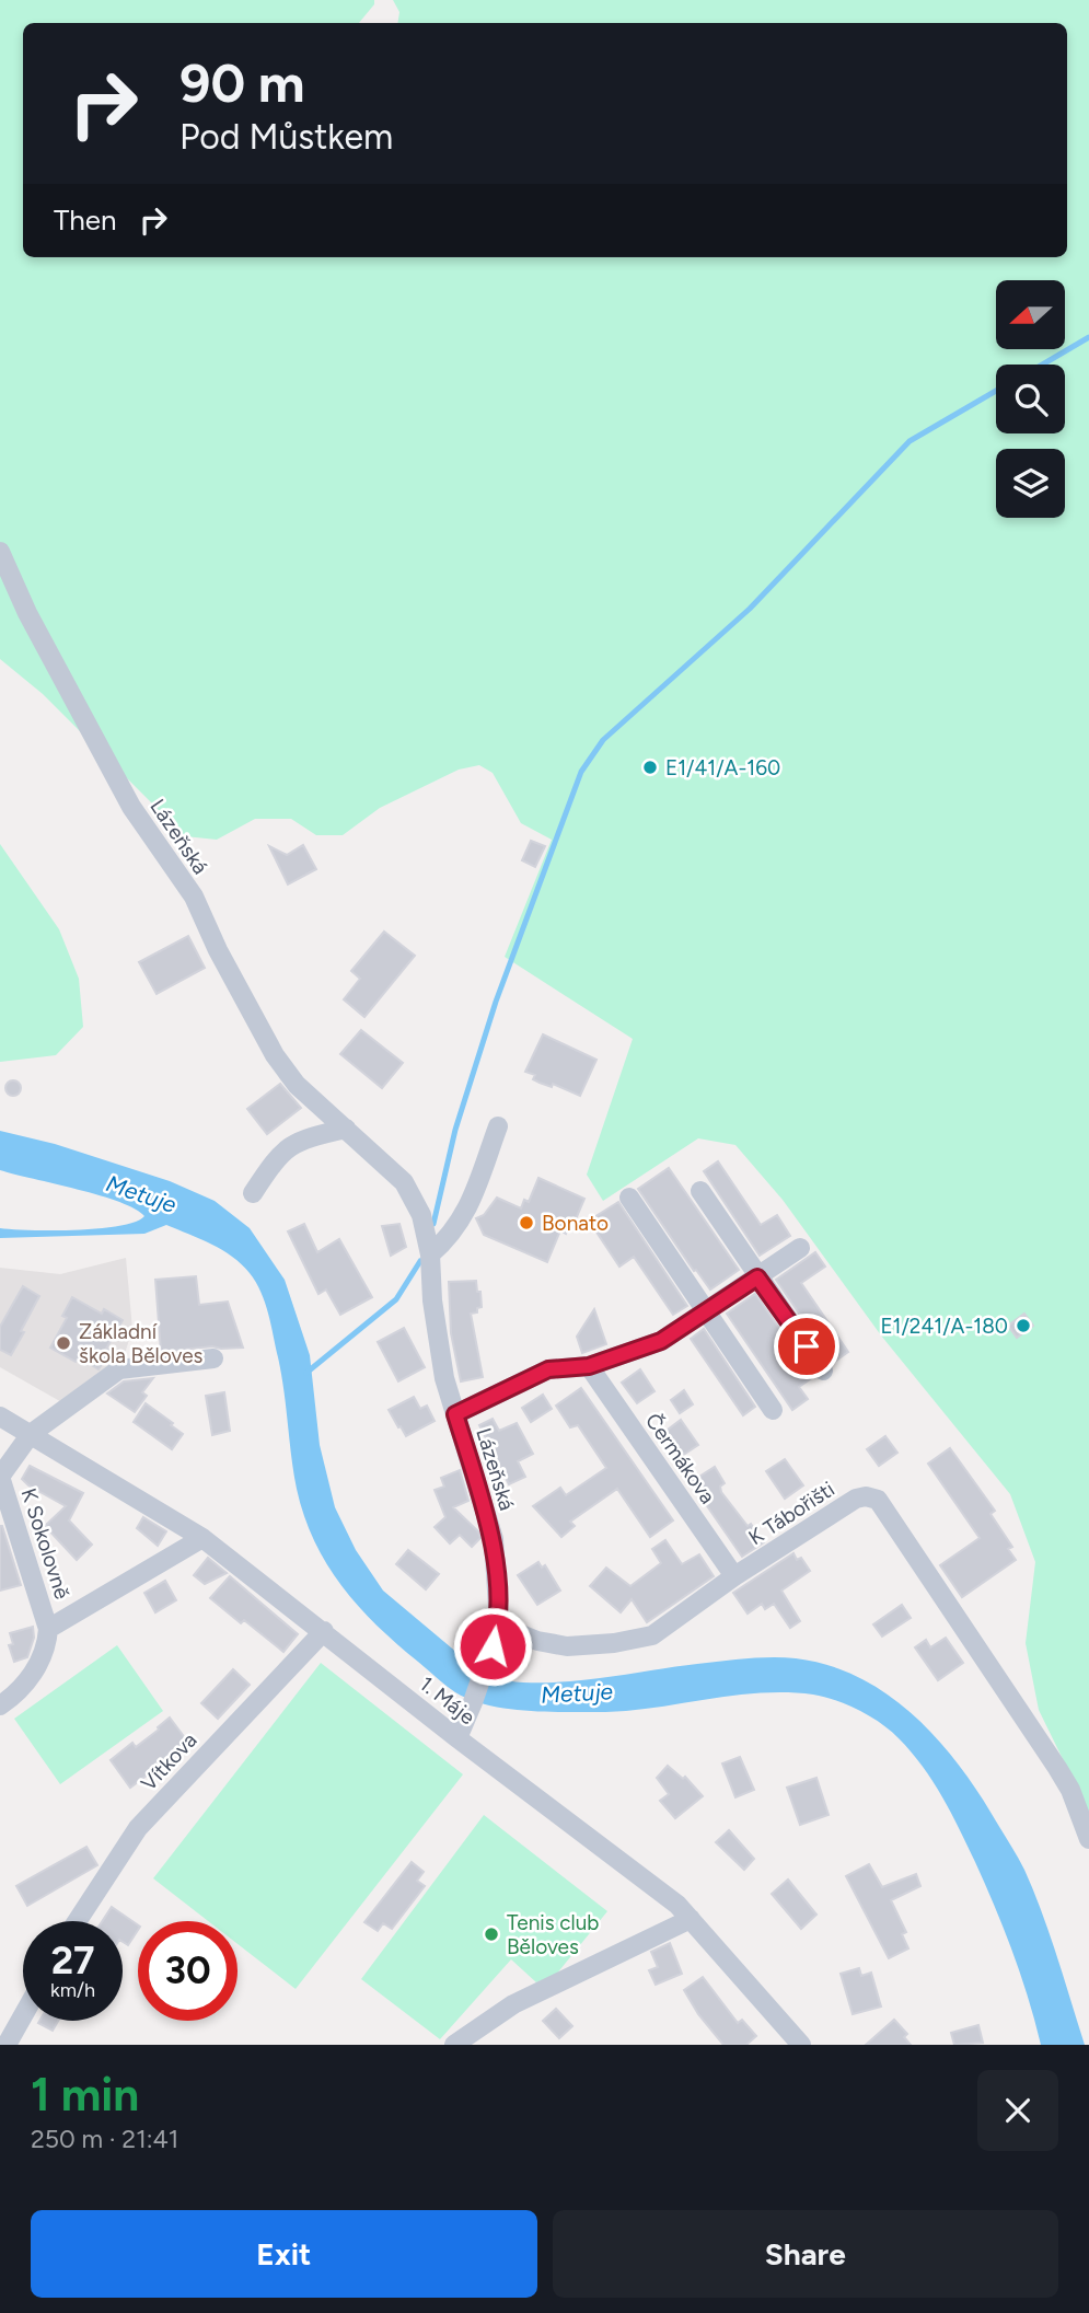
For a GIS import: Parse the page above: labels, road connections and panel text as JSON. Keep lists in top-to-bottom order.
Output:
{
  "streets": {
    "street": [
      "Lázeňská",
      "Čermákova",
      "K Tábořišti",
      "K Sokolovně",
      "1. Máje",
      "Vítkova"
    ]
  },
  "crossings": [
    ["Lázeňská", "K Tábořišti"],
    ["Lázeňská", "1. Máje"],
    ["Čermákova", "K Tábořišti"],
    ["K Sokolovně", "1. Máje"],
    ["1. Máje", "Vítkova"]
  ],
  "water": ["Metuje"],
  "places": [
    "E1/41/A-160",
    "Bonato",
    "E1/241/A-180",
    "Základní škola Běloves",
    "Tenis club Běloves"
  ],
  "north": "left",
  "page": {
    "turn": ["90 m", "Pod Můstkem"],
    "then": "Then",
    "speed": "27 km/h",
    "limit": "30",
    "heading": ["1 min", "250 m · 21:41"],
    "buttons": ["Exit", "Share"]
  }
}
